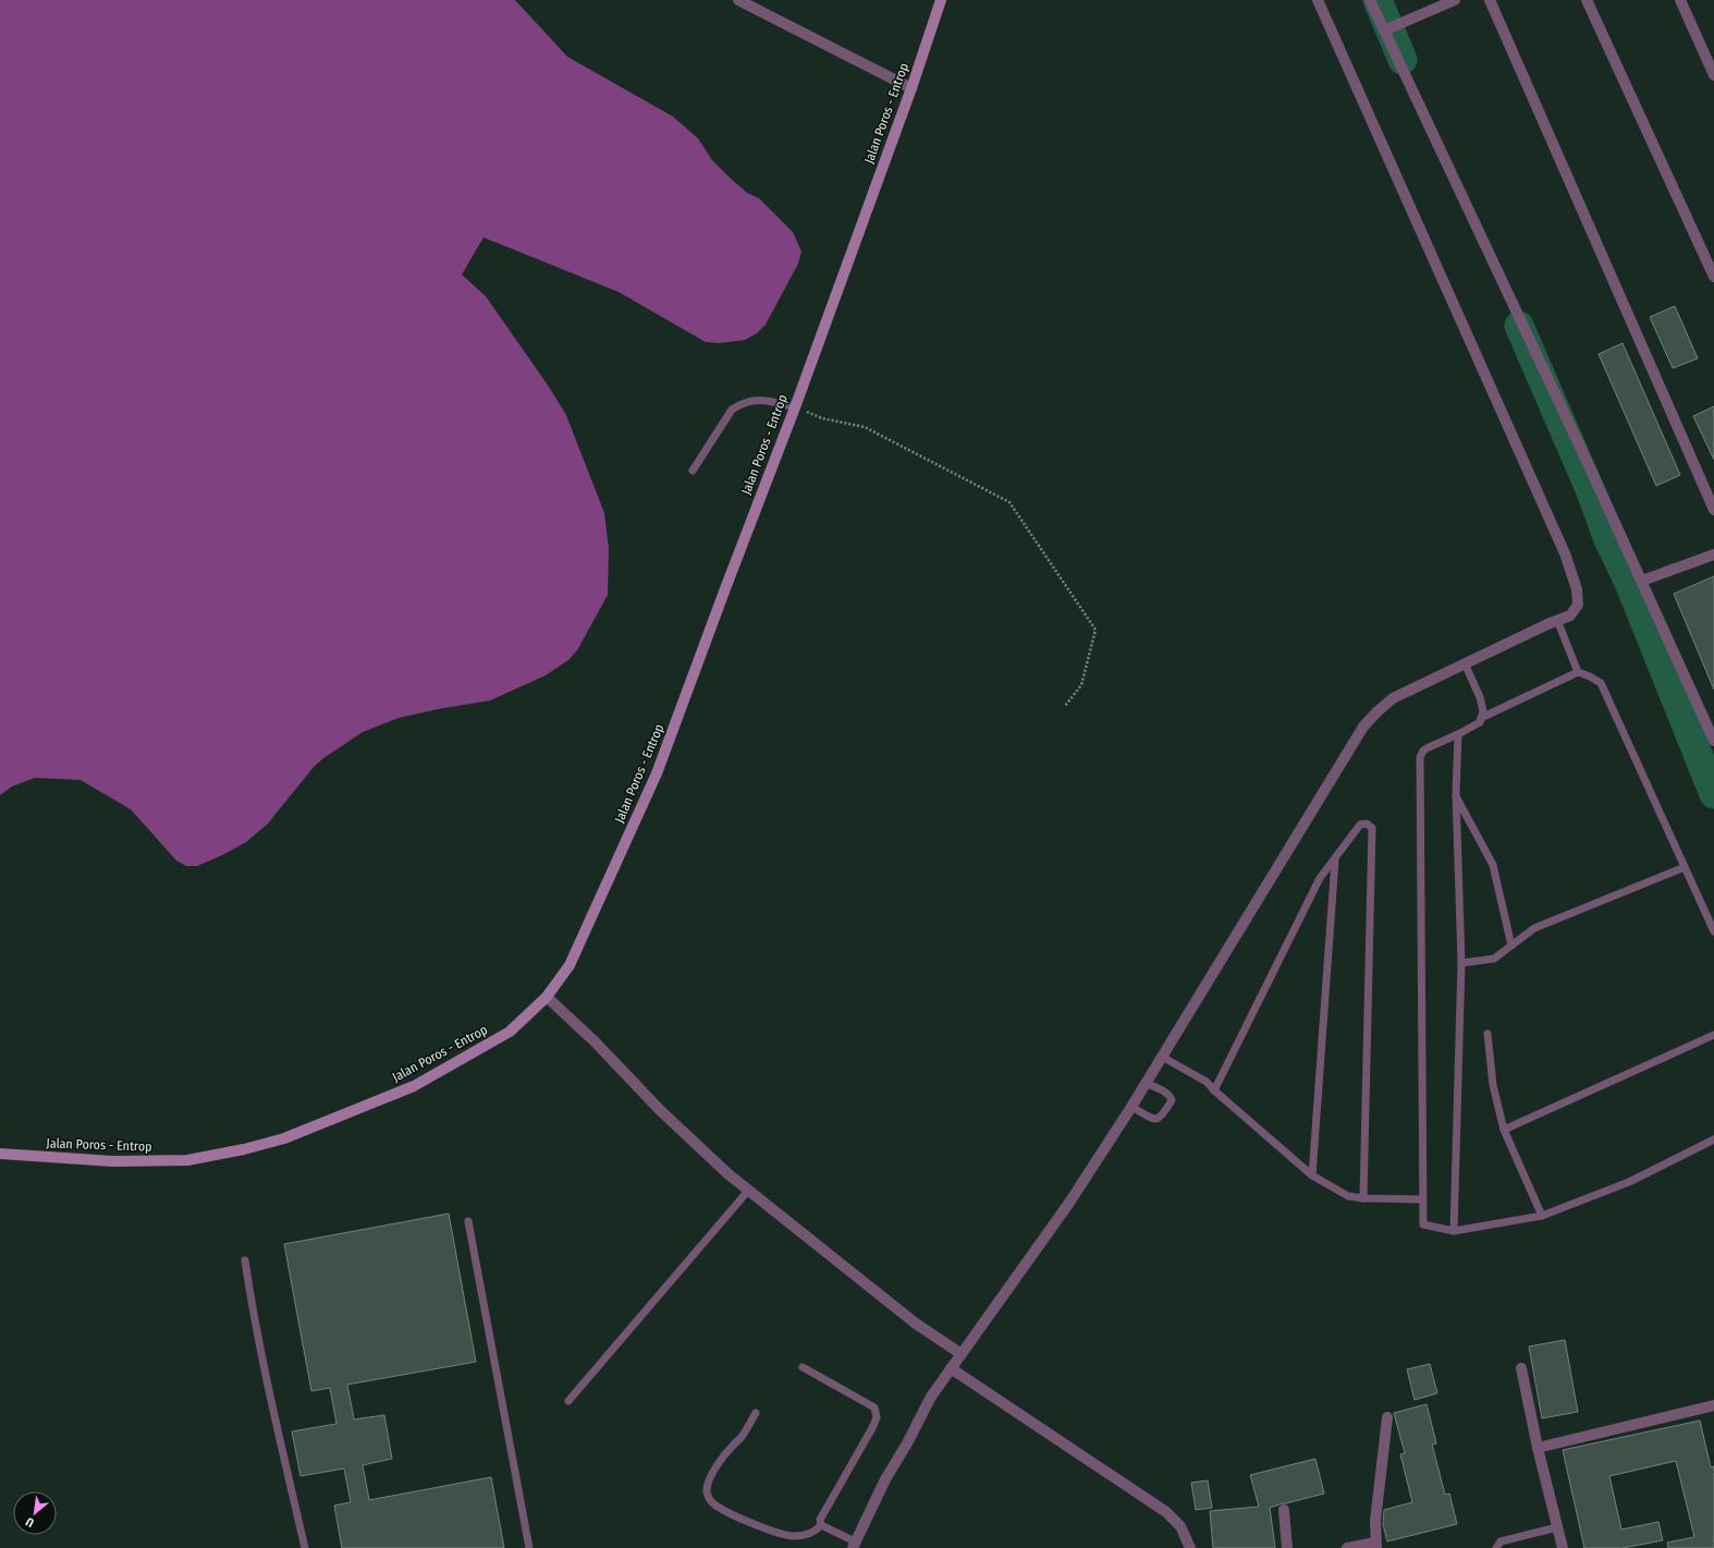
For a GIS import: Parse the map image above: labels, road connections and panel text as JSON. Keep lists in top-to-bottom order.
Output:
{
  "streets": {
    "main road": ["Jalan Poros - Entrop"]
  },
  "north": "bottom left"
}
